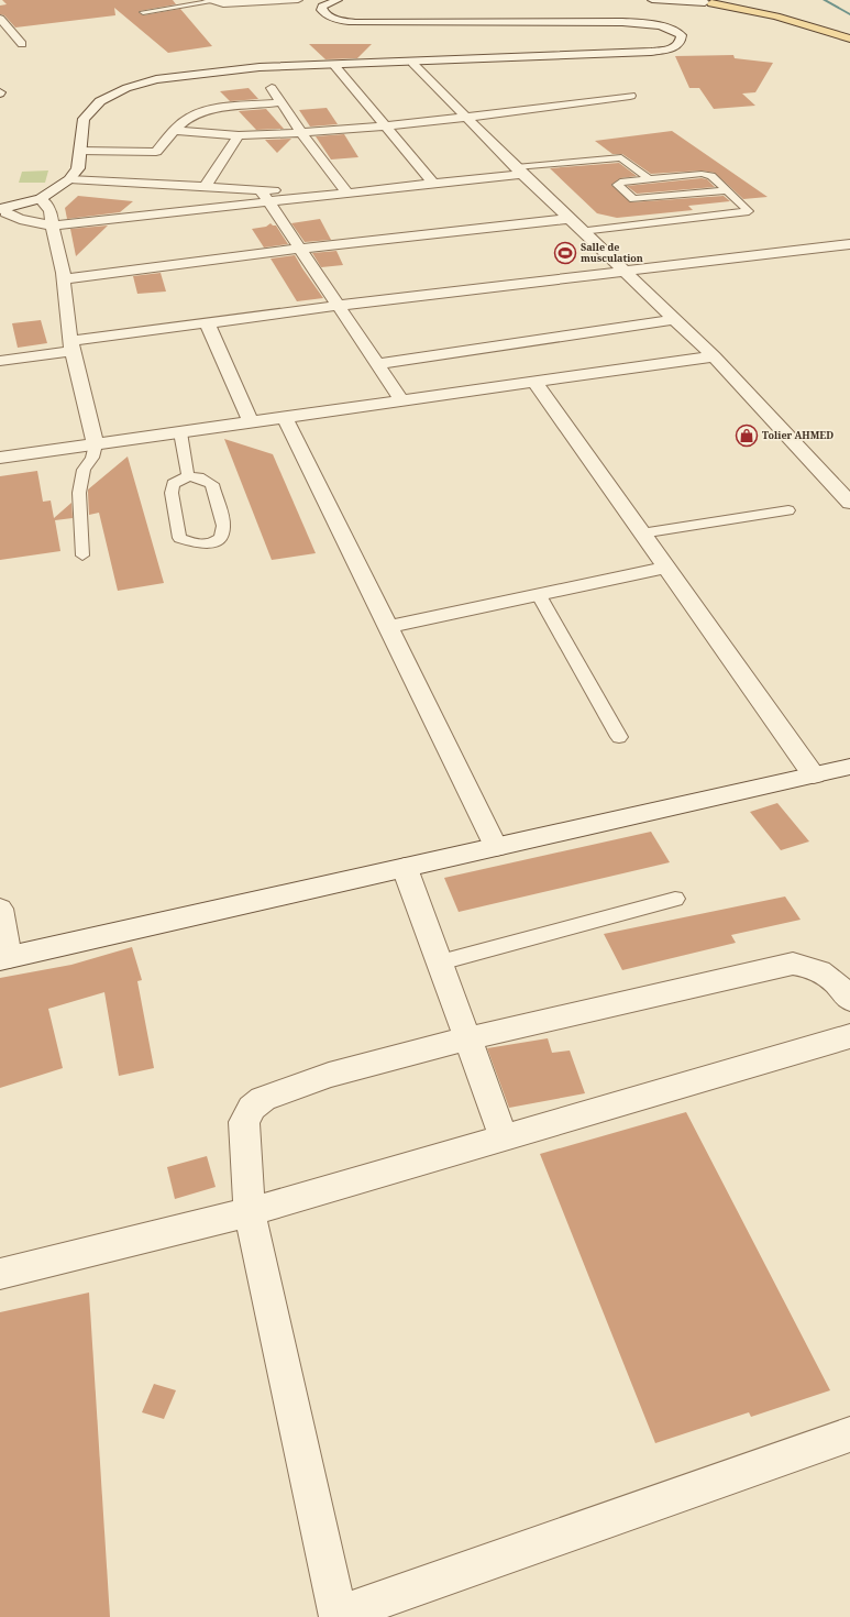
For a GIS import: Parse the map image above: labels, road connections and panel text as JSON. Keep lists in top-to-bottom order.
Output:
{
  "places": {
    "sports": ["Salle de musculation"],
    "shop": ["Tolier AHMED"]
  }
}
